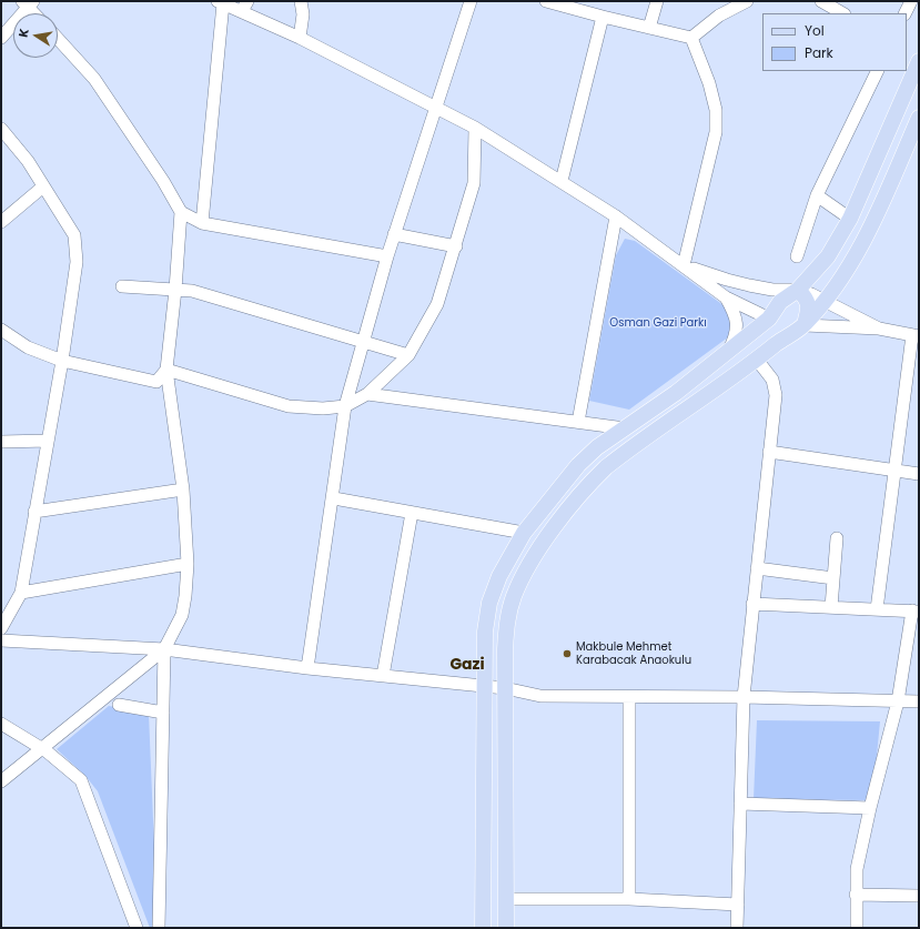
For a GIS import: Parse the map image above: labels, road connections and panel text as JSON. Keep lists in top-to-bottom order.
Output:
{
  "districts": ["Gazi"],
  "parks": ["Osman Gazi Parkı"],
  "places": ["Makbule Mehmet Karabacak Anaokulu"],
  "legend": ["Yol", "Park"],
  "north": "left"
}
